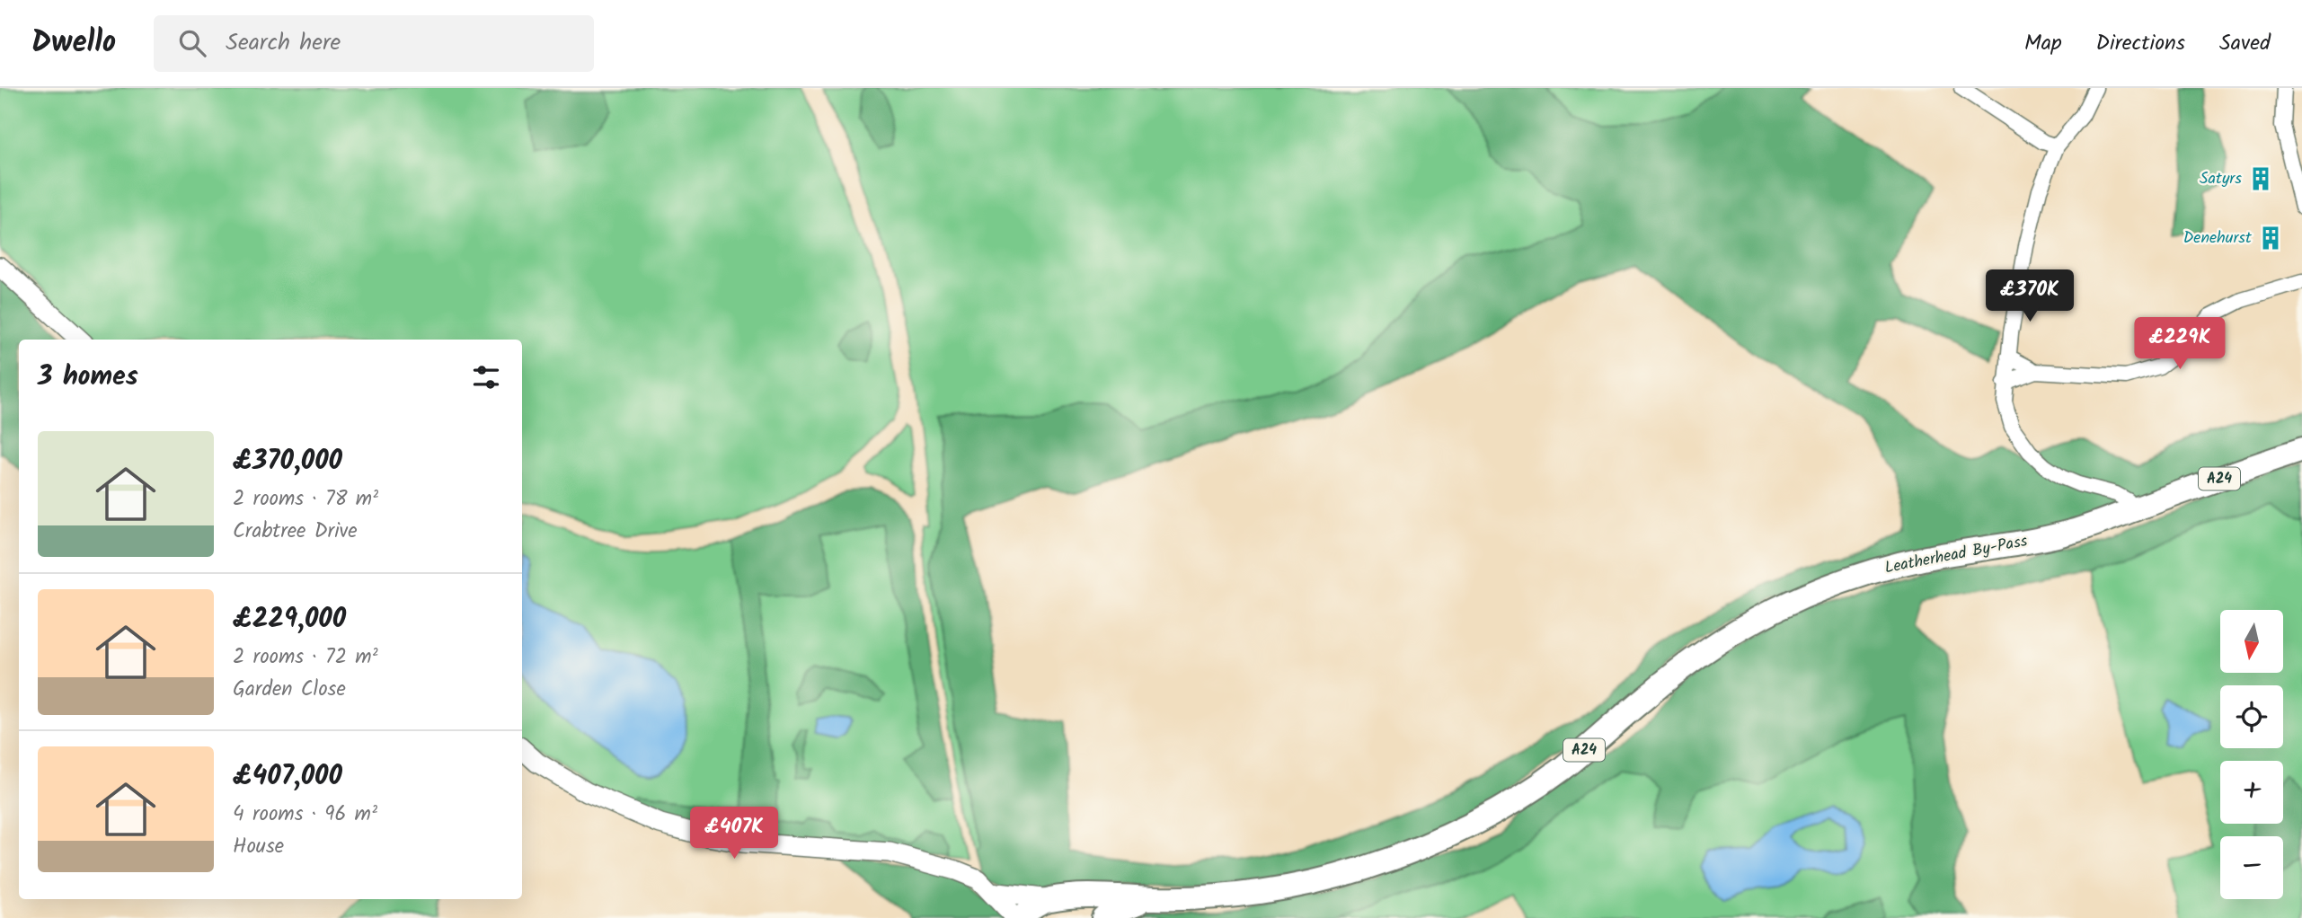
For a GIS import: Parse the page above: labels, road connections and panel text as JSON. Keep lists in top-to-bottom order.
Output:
{
  "streets": {
    "highway": ["A24", "Leatherhead By-Pass"]
  },
  "places": {
    "building": ["Satyrs", "Denehurst"]
  },
  "north": "bottom",
  "page": {
    "header": "Dwello",
    "search": "Search here",
    "nav": ["Map", "Directions", "Saved"],
    "price": ["£370K", "£229K", "£407K"],
    "heading": "3 homes",
    "list": [
      {
        "name": "£370,000",
        "note": "2 rooms · 78 m² · Crabtree Drive"
      },
      {
        "name": "£229,000",
        "note": "2 rooms · 72 m² · Garden Close"
      },
      {
        "name": "£407,000",
        "note": "4 rooms · 96 m² · House"
      }
    ],
    "map_buttons": ["+", "−"]
  }
}
